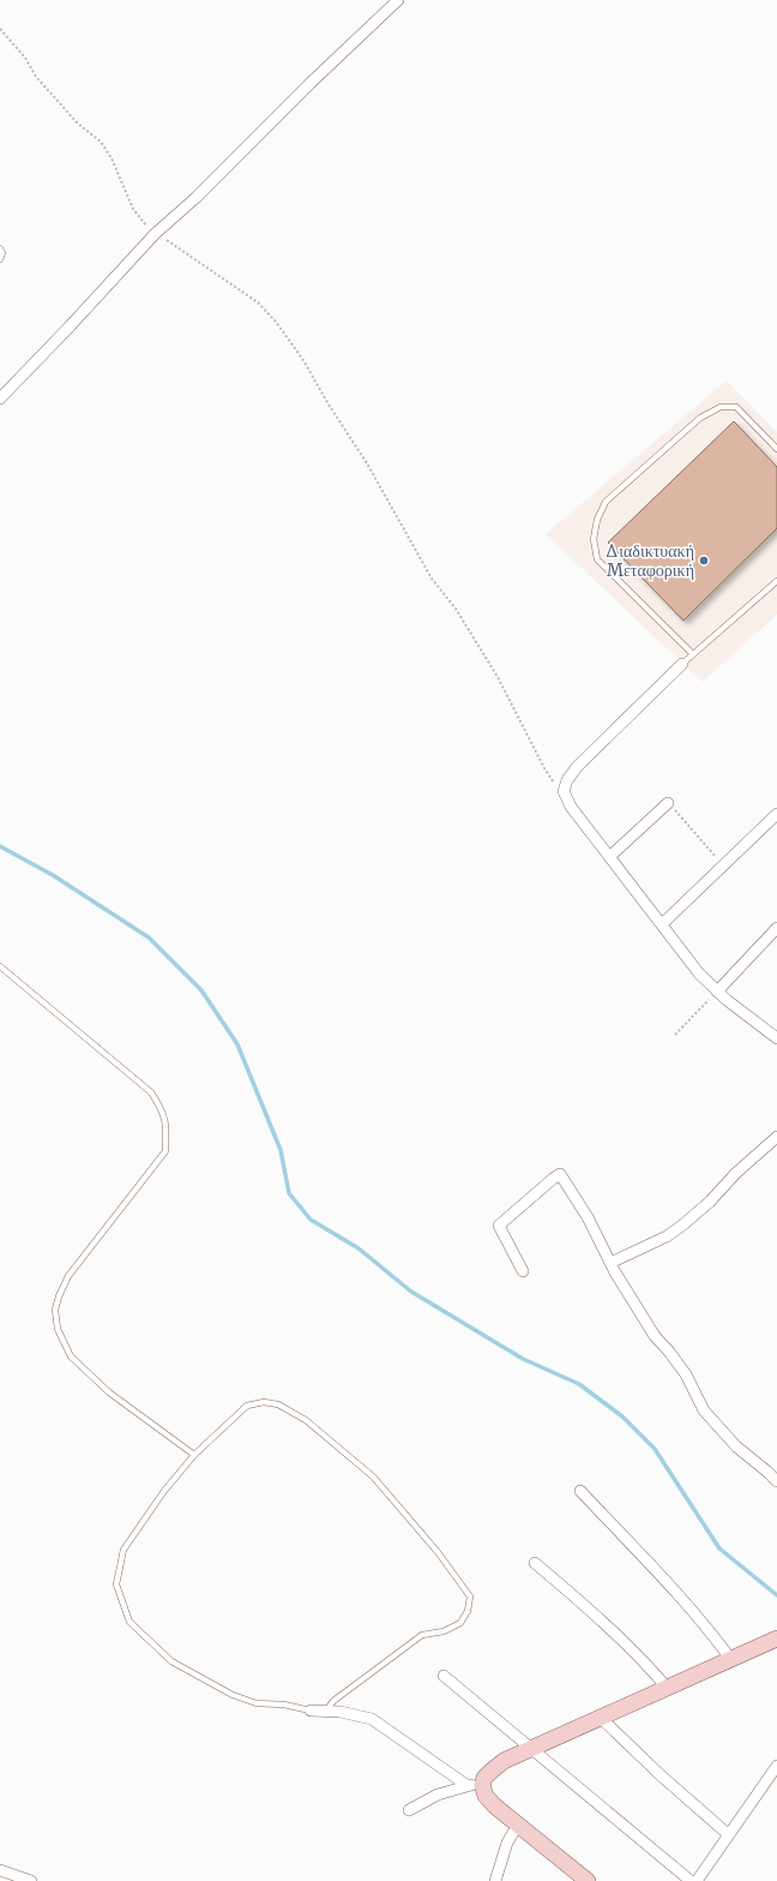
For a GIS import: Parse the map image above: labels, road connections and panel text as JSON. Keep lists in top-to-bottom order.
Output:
{
  "places": ["Διαδικτυακή Μεταφορική"]
}
